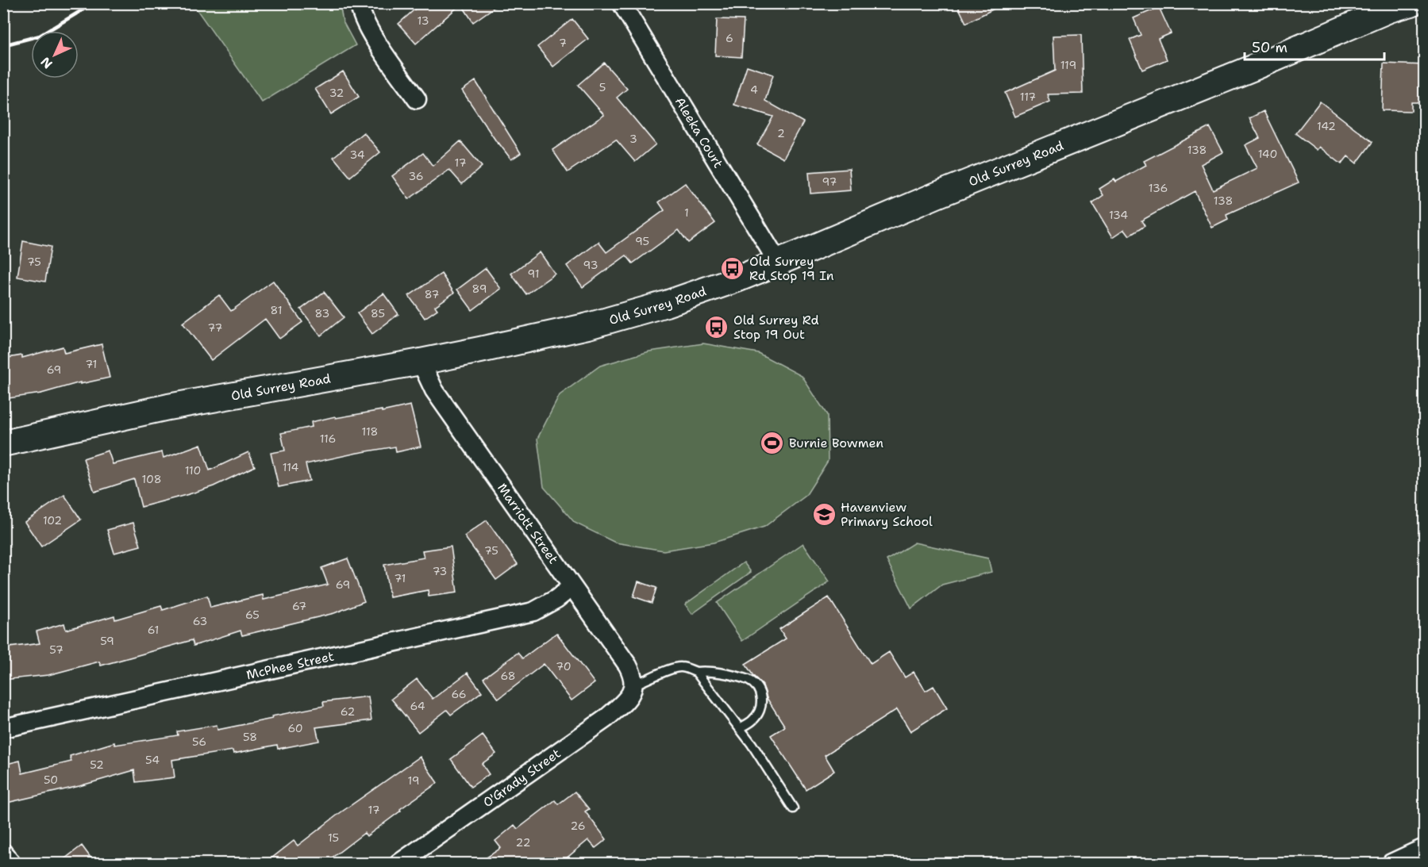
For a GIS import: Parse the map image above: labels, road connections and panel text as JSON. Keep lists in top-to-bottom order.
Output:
{
  "streets": {
    "main road": ["Old Surrey Road"],
    "street": [
      "Aleeka Court",
      "Marriott Street",
      "McPhee Street",
      "O'Grady Street"
    ]
  },
  "crossings": [
    ["Aleeka Court", "Old Surrey Road"],
    ["Old Surrey Road", "Marriott Street"],
    ["Marriott Street", "McPhee Street"],
    ["Marriott Street", "O'Grady Street"]
  ],
  "places": {
    "bus stop": ["Old Surrey Rd Stop 19 In", "Old Surrey Rd Stop 19 Out"],
    "sports": ["Burnie Bowmen"],
    "school or university": ["Havenview Primary School"]
  },
  "house_numbers": [
    "13",
    "6",
    "7",
    "119",
    "5",
    "4",
    "32",
    "117",
    "142",
    "2",
    "3",
    "138",
    "140",
    "34",
    "17",
    "36",
    "97",
    "136",
    "138",
    "1",
    "134",
    "95",
    "75",
    "93",
    "91",
    "89",
    "87",
    "81",
    "83",
    "85",
    "77",
    "71",
    "69",
    "118",
    "116",
    "114",
    "110",
    "108",
    "102",
    "75",
    "73",
    "71",
    "69",
    "67",
    "65",
    "63",
    "61",
    "59",
    "57",
    "70",
    "68",
    "66",
    "64",
    "62",
    "60",
    "58",
    "56",
    "54",
    "52",
    "50",
    "19",
    "17",
    "26",
    "15",
    "22"
  ],
  "scale_bar": "50 m",
  "north": "bottom left"
}
